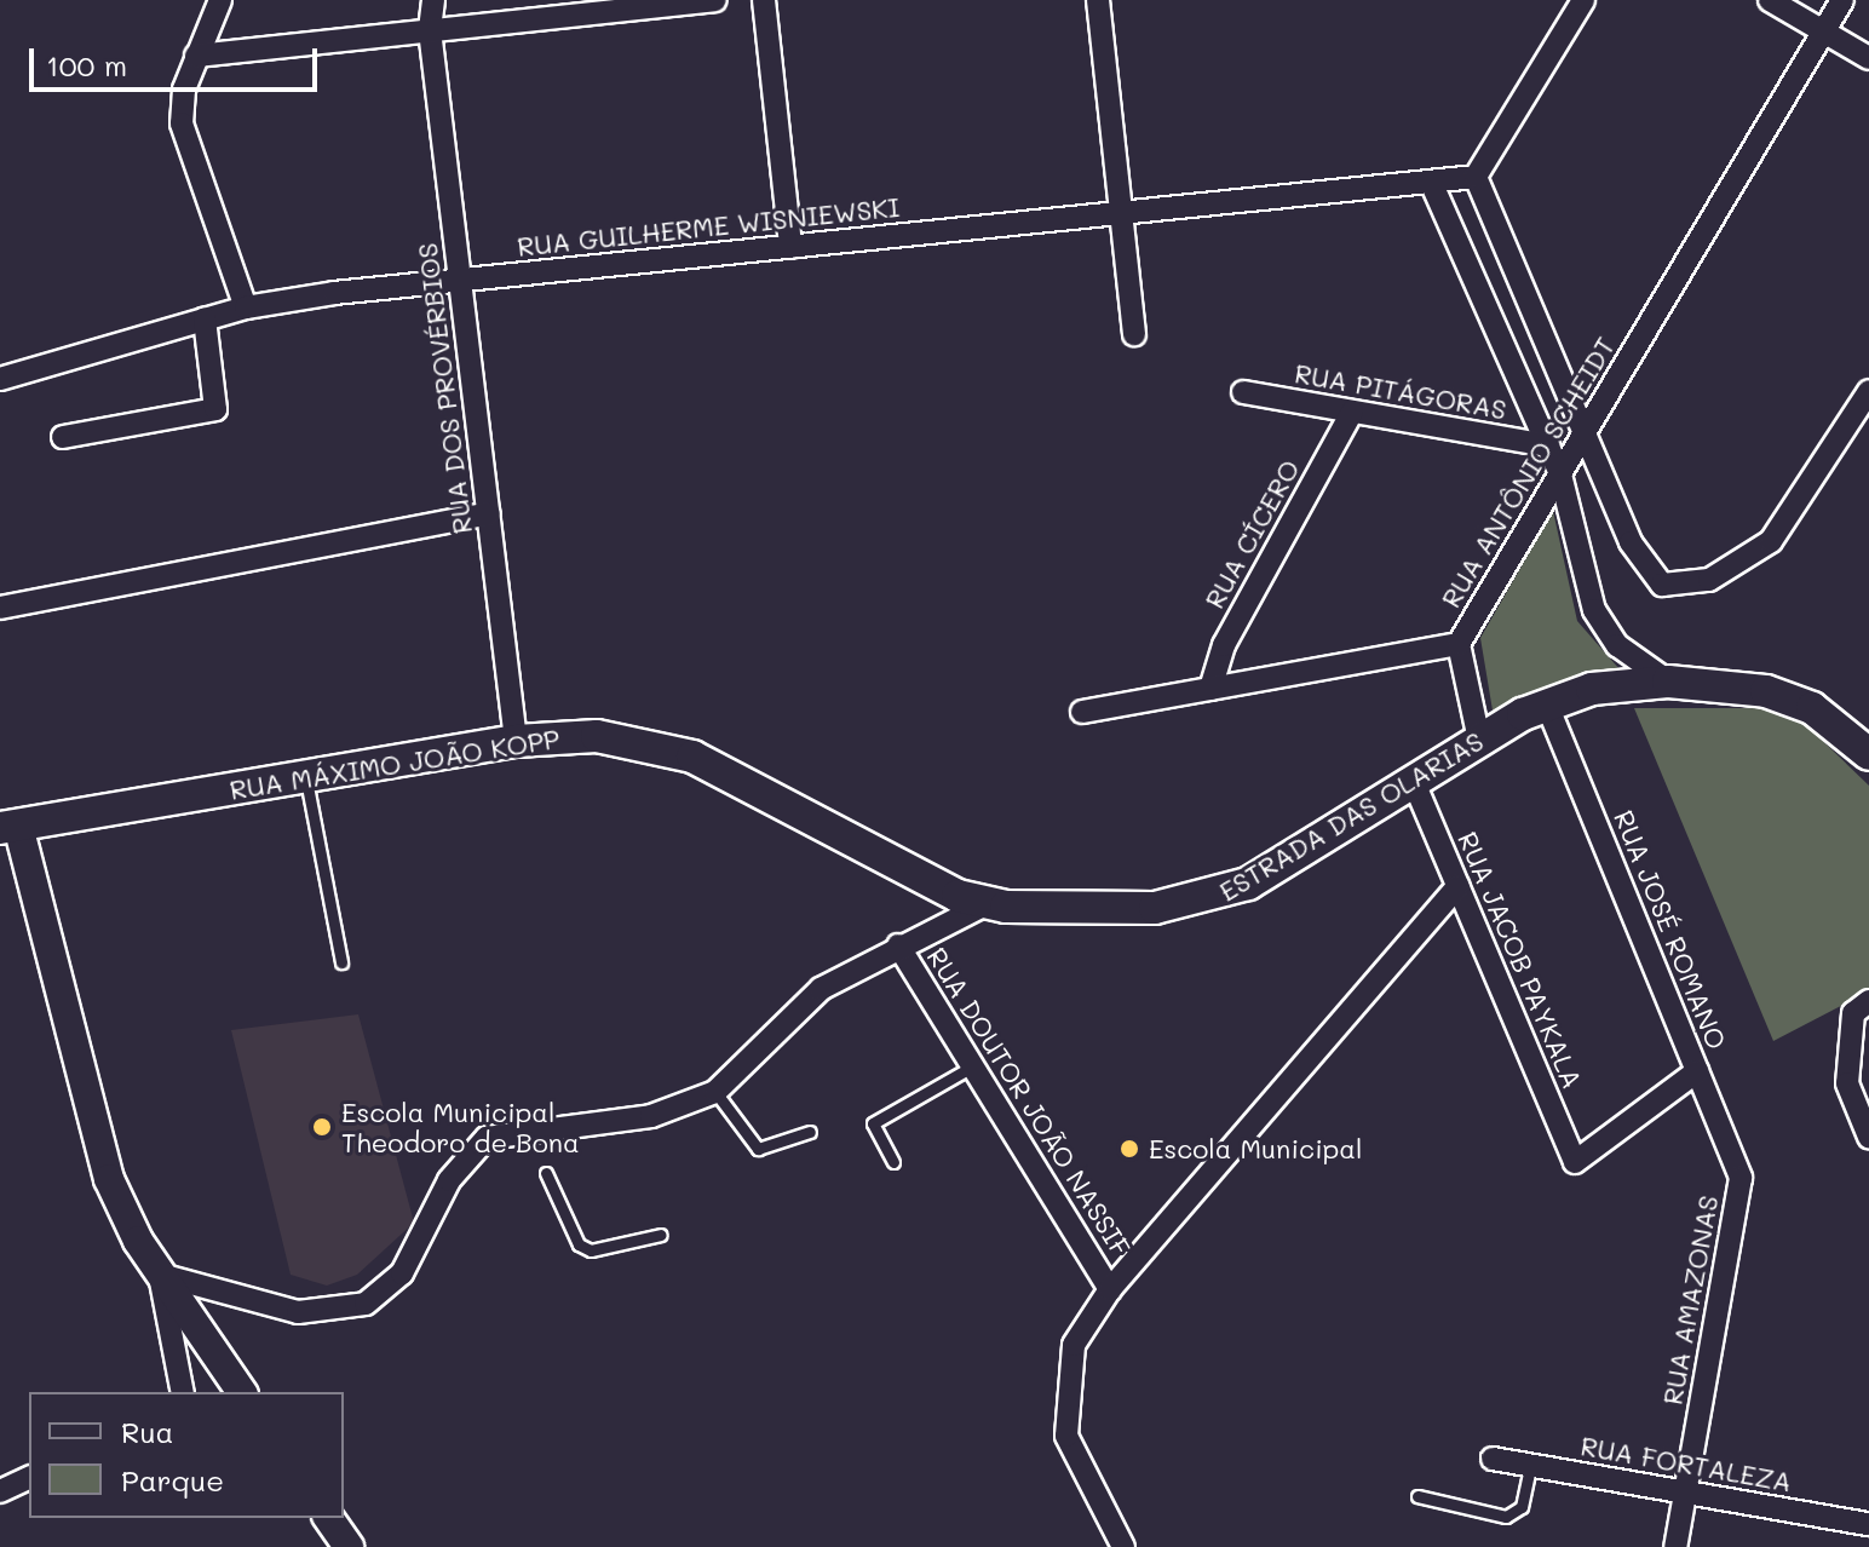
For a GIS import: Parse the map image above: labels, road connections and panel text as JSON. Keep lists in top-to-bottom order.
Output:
{
  "streets": {
    "main road": ["RUA MÁXIMO JOÃO KOPP", "ESTRADA DAS OLARIAS"],
    "street": [
      "RUA GUILHERME WISNIEWSKI",
      "RUA DOS PROVÉRBIOS",
      "RUA PITÁGORAS",
      "RUA ANTÔNIO SCHEIDT",
      "RUA CÍCERO",
      "RUA JOSÉ ROMANO",
      "RUA JACOB PAYKALA",
      "RUA DOUTOR JOÃO NASSIF",
      "RUA AMAZONAS",
      "RUA FORTALEZA"
    ]
  },
  "crossings": [
    ["RUA GUILHERME WISNIEWSKI", "RUA DOS PROVÉRBIOS"],
    ["RUA DOS PROVÉRBIOS", "RUA MÁXIMO JOÃO KOPP"],
    ["RUA PITÁGORAS", "RUA CÍCERO"],
    ["RUA ANTÔNIO SCHEIDT", "RUA CÍCERO"],
    ["RUA MÁXIMO JOÃO KOPP", "ESTRADA DAS OLARIAS"],
    ["ESTRADA DAS OLARIAS", "RUA JOSÉ ROMANO"],
    ["ESTRADA DAS OLARIAS", "RUA JACOB PAYKALA"],
    ["ESTRADA DAS OLARIAS", "RUA DOUTOR JOÃO NASSIF"],
    ["RUA JOSÉ ROMANO", "RUA JACOB PAYKALA"],
    ["RUA JOSÉ ROMANO", "RUA AMAZONAS"],
    ["RUA AMAZONAS", "RUA FORTALEZA"]
  ],
  "places": ["Escola Municipal Theodoro de Bona", "Escola Municipal"],
  "legend": ["Rua", "Parque"],
  "scale_bar": "100 m"
}
